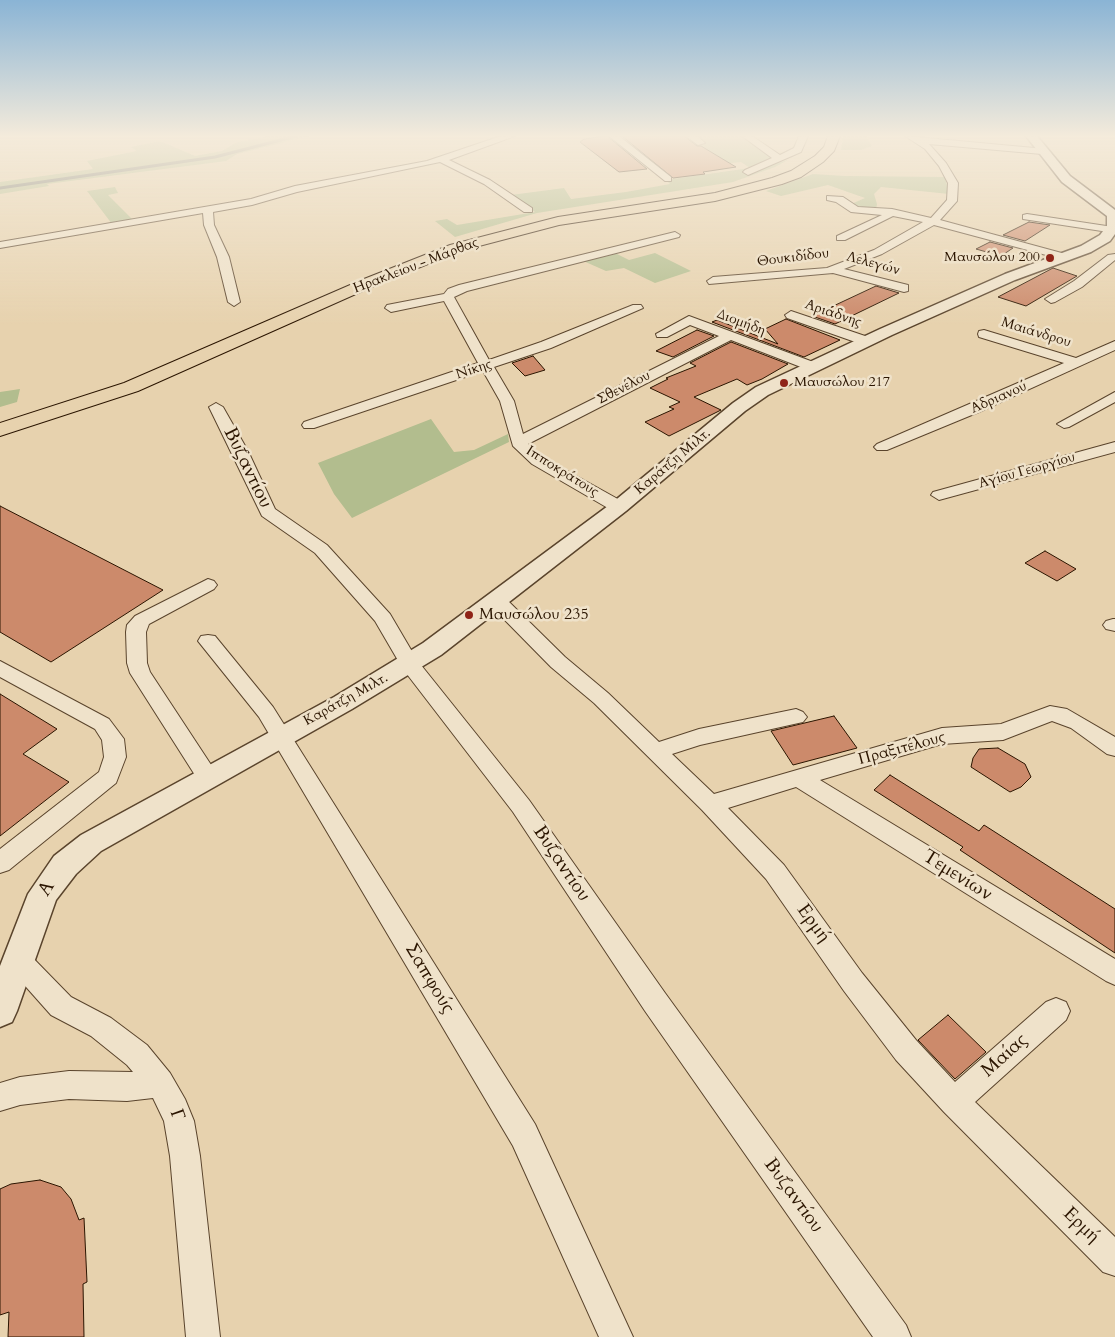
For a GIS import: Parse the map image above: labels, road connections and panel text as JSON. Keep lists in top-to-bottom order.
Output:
{
  "streets": {
    "main road": ["Ηρακλείου - Μάρθας"],
    "street": [
      "Θουκιδίδου",
      "Λελεγών",
      "Αριάδνης",
      "Διομήδη",
      "Μαιάνδρου",
      "Νίκης",
      "Σθενέλου",
      "Αδριανού",
      "Καράτζη Μιλτ.",
      "Βυζαντίου",
      "Αγίου Γεωργίου",
      "Ιπποκράτους",
      "Πραξιτέλους",
      "Τεμενίων",
      "Α",
      "Ερμή",
      "Σαπφούς",
      "Μαίας",
      "Γ"
    ]
  },
  "crossings": [
    ["Θουκιδίδου", "Λελεγών"],
    ["Αριάδνης", "Καράτζη Μιλτ."],
    ["Διομήδη", "Σθενέλου"],
    ["Διομήδη", "Καράτζη Μιλτ."],
    ["Μαιάνδρου", "Αδριανού"],
    ["Νίκης", "Ιπποκράτους"],
    ["Σθενέλου", "Ιπποκράτους"],
    ["Καράτζη Μιλτ.", "Βυζαντίου"],
    ["Καράτζη Μιλτ.", "Ιπποκράτους"],
    ["Καράτζη Μιλτ.", "Α"],
    ["Καράτζη Μιλτ.", "Ερμή"],
    ["Καράτζη Μιλτ.", "Σαπφούς"],
    ["Πραξιτέλους", "Τεμενίων"],
    ["Πραξιτέλους", "Ερμή"],
    ["Α", "Γ"],
    ["Ερμή", "Μαίας"]
  ],
  "places": ["Μαυσώλου 200", "Μαυσώλου 217", "Μαυσώλου 235"]
}
